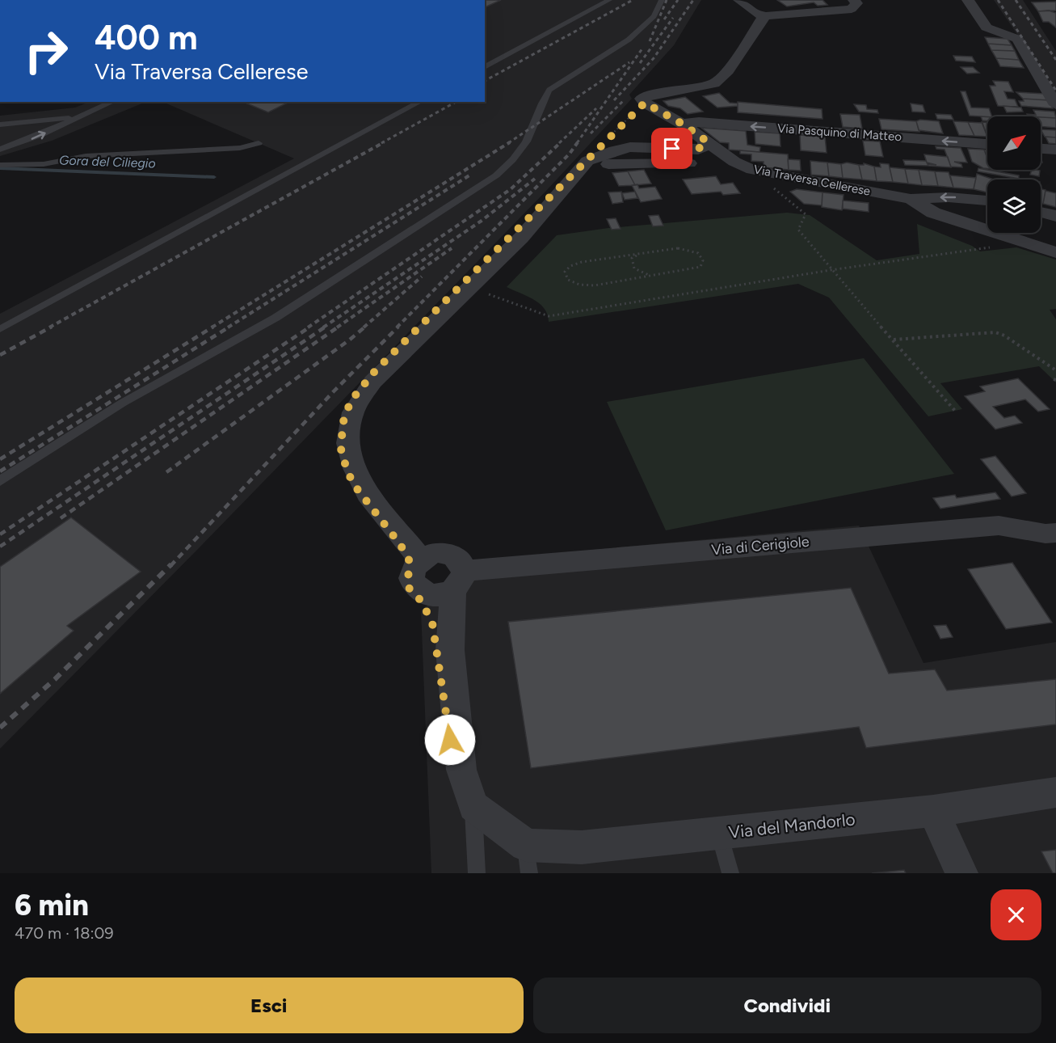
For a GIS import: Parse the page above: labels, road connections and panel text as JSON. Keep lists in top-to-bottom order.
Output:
{
  "streets": {
    "street": [
      "Via Pasquino di Matteo",
      "Via Traversa Cellerese",
      "Via di Cerigiole",
      "Via del Mandorlo"
    ]
  },
  "crossings": [
    ["Via Pasquino di Matteo", "Via Traversa Cellerese"]
  ],
  "water": ["Gora del Ciliegio"],
  "north": "top right",
  "page": {
    "turn": ["400 m", "Via Traversa Cellerese"],
    "heading": ["6 min", "470 m · 18:09"],
    "buttons": ["Esci", "Condividi"]
  }
}
